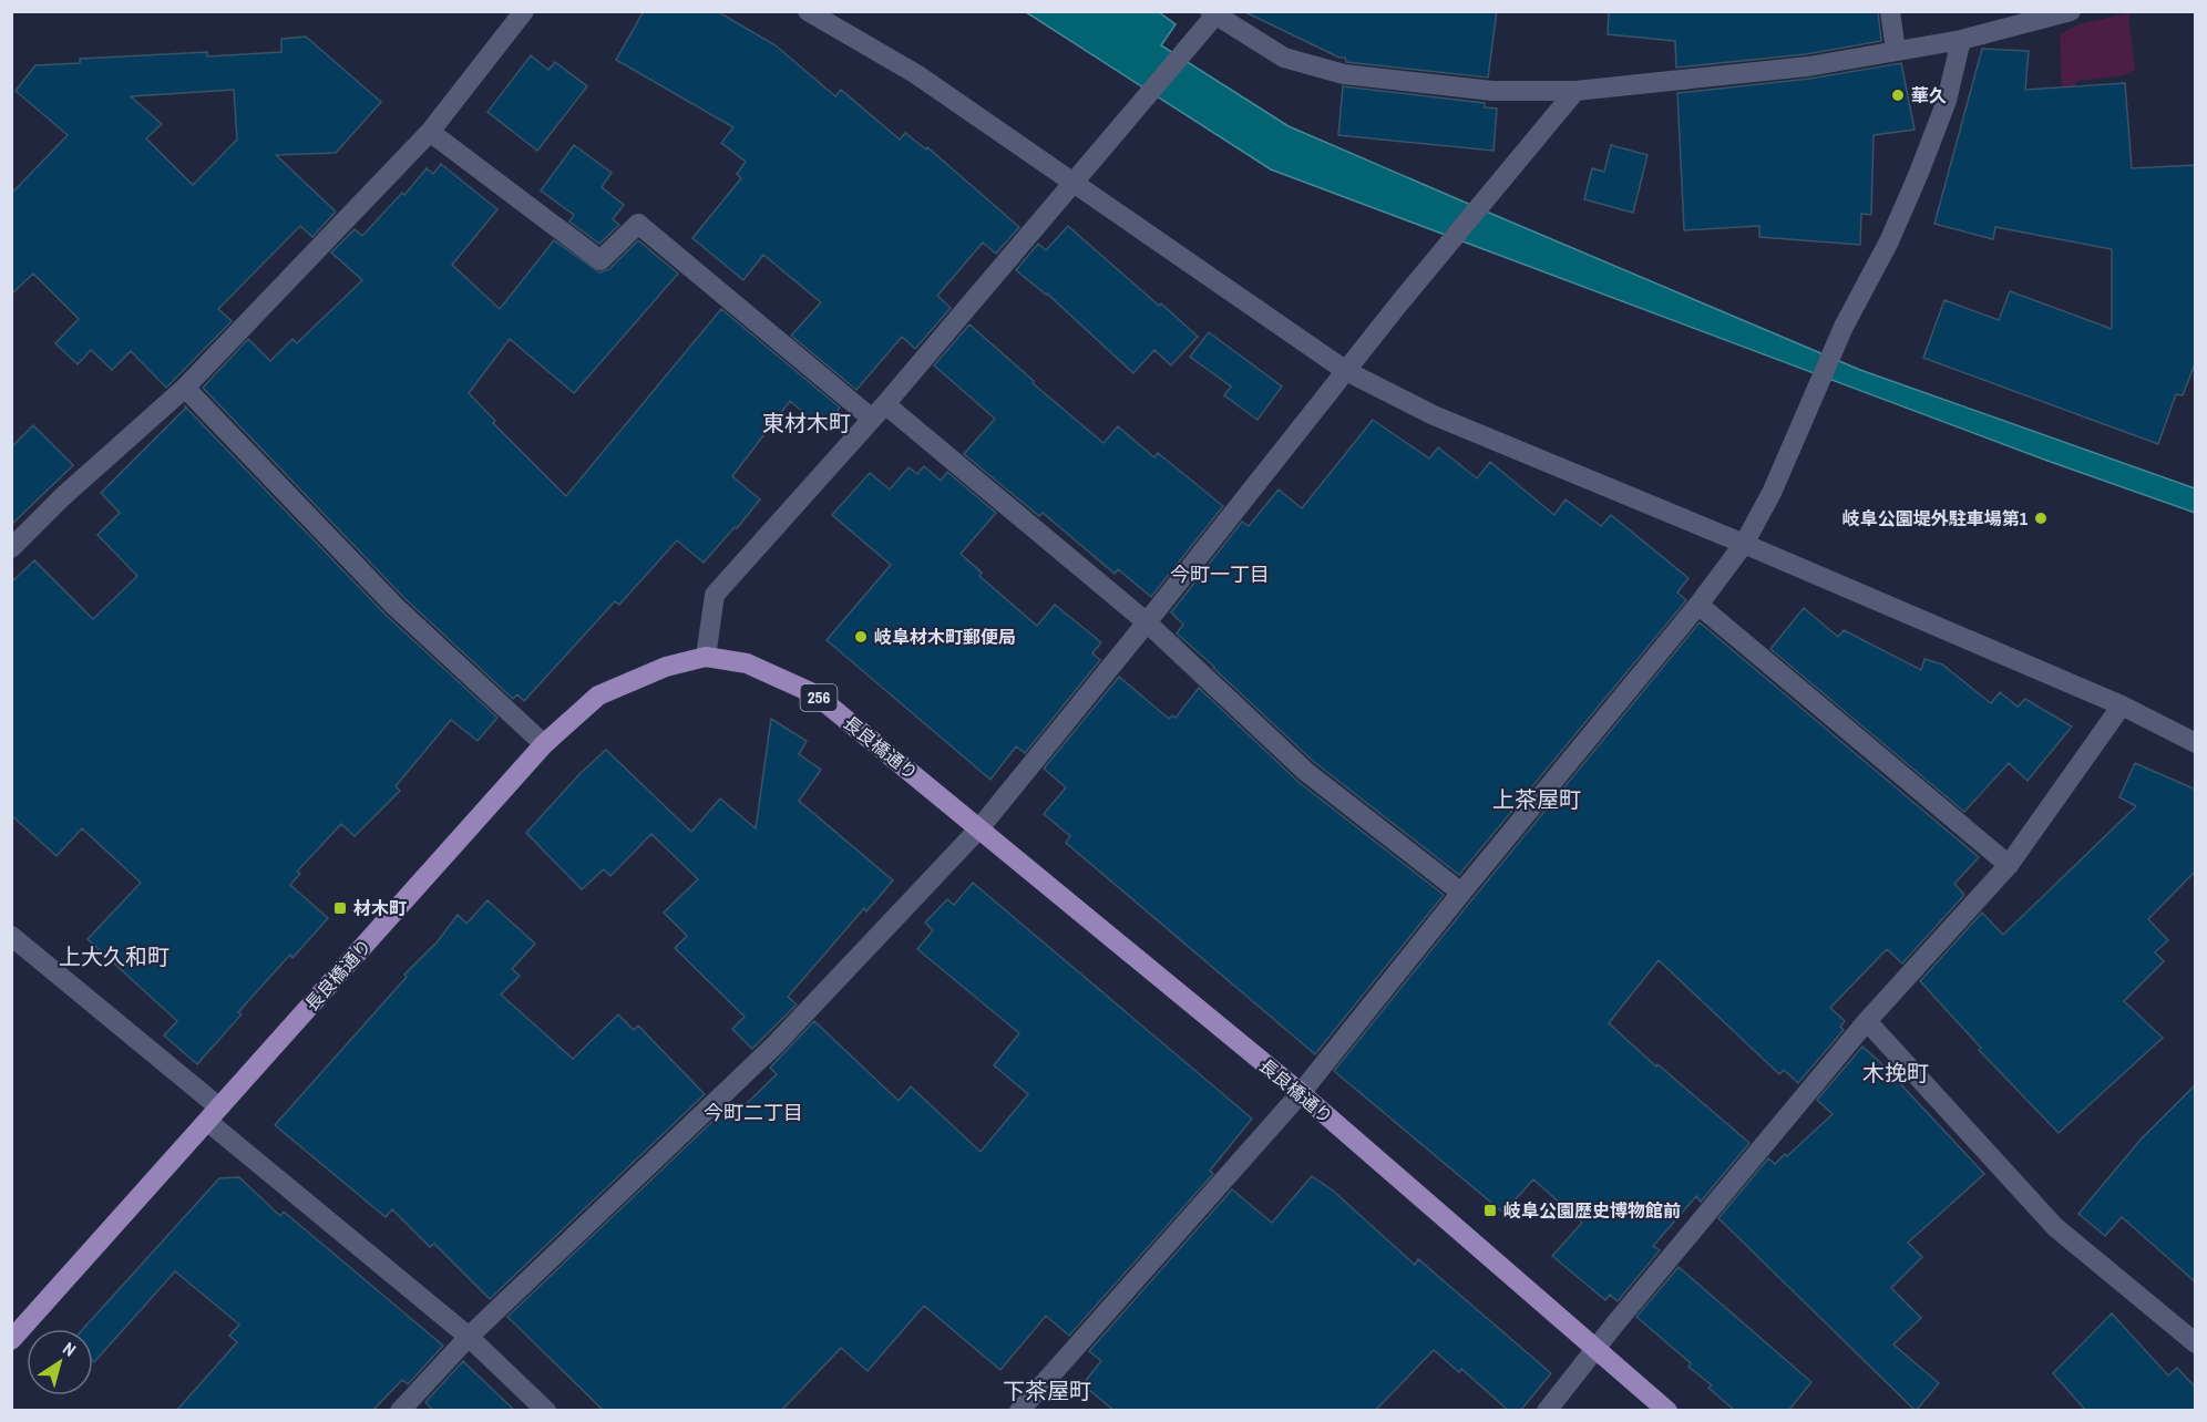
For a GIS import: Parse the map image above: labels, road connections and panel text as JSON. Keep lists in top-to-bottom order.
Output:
{
  "streets": {
    "highway": ["256", "長良橋通り"]
  },
  "districts": [
    "東材木町",
    "今町一丁目",
    "上茶屋町",
    "上大久和町",
    "木挽町",
    "今町二丁目",
    "下茶屋町"
  ],
  "places": {
    "other": ["華久", "岐阜公園堤外駐車場第1", "岐阜材木町郵便局"],
    "transit": ["材木町", "岐阜公園歴史博物館前"]
  },
  "north": "top right"
}
